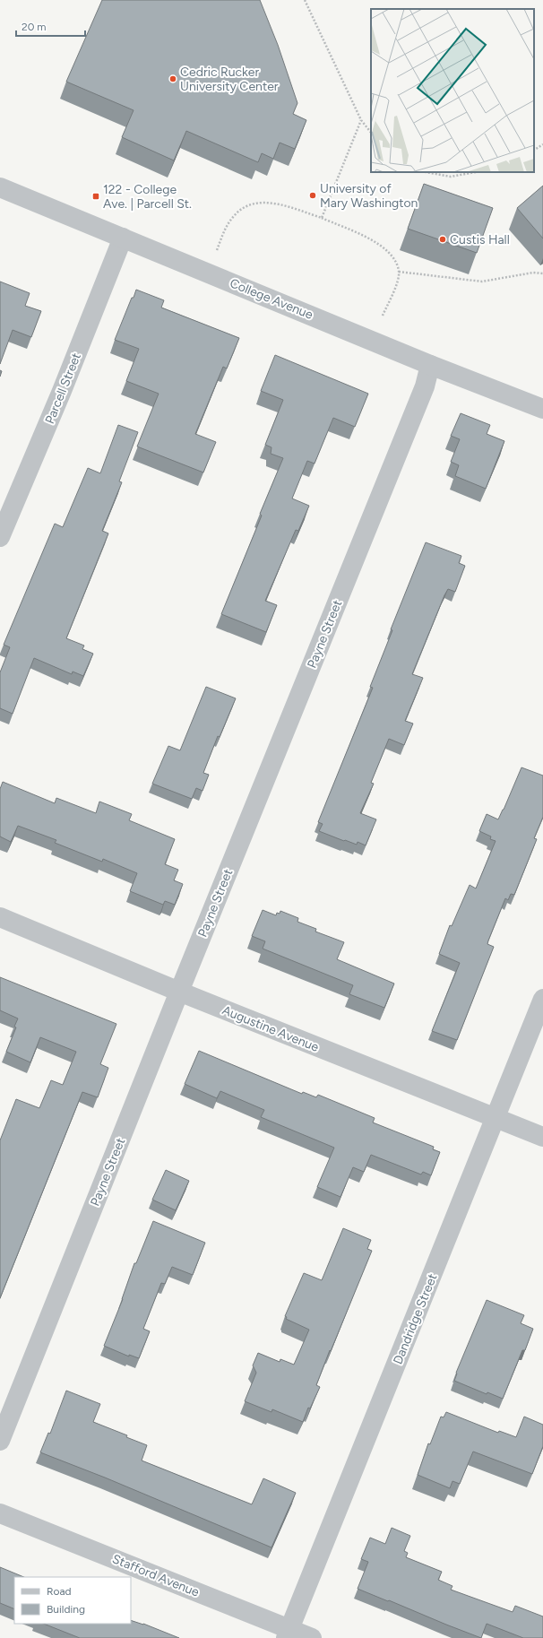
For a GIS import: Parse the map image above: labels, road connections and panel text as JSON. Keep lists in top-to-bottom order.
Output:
{
  "streets": {
    "street": [
      "College Avenue",
      "Parcell Street",
      "Payne Street",
      "Augustine Avenue",
      "Dandridge Street",
      "Stafford Avenue"
    ]
  },
  "crossings": [
    ["College Avenue", "Parcell Street"],
    ["College Avenue", "Payne Street"],
    ["Payne Street", "Augustine Avenue"],
    ["Augustine Avenue", "Dandridge Street"],
    ["Dandridge Street", "Stafford Avenue"]
  ],
  "places": {
    "other": ["Cedric Rucker University Center", "University of Mary Washington", "Custis Hall"],
    "transit": ["122 - College Ave. | Parcell St."]
  },
  "legend": ["Road", "Building"],
  "scale_bar": "20 m"
}
